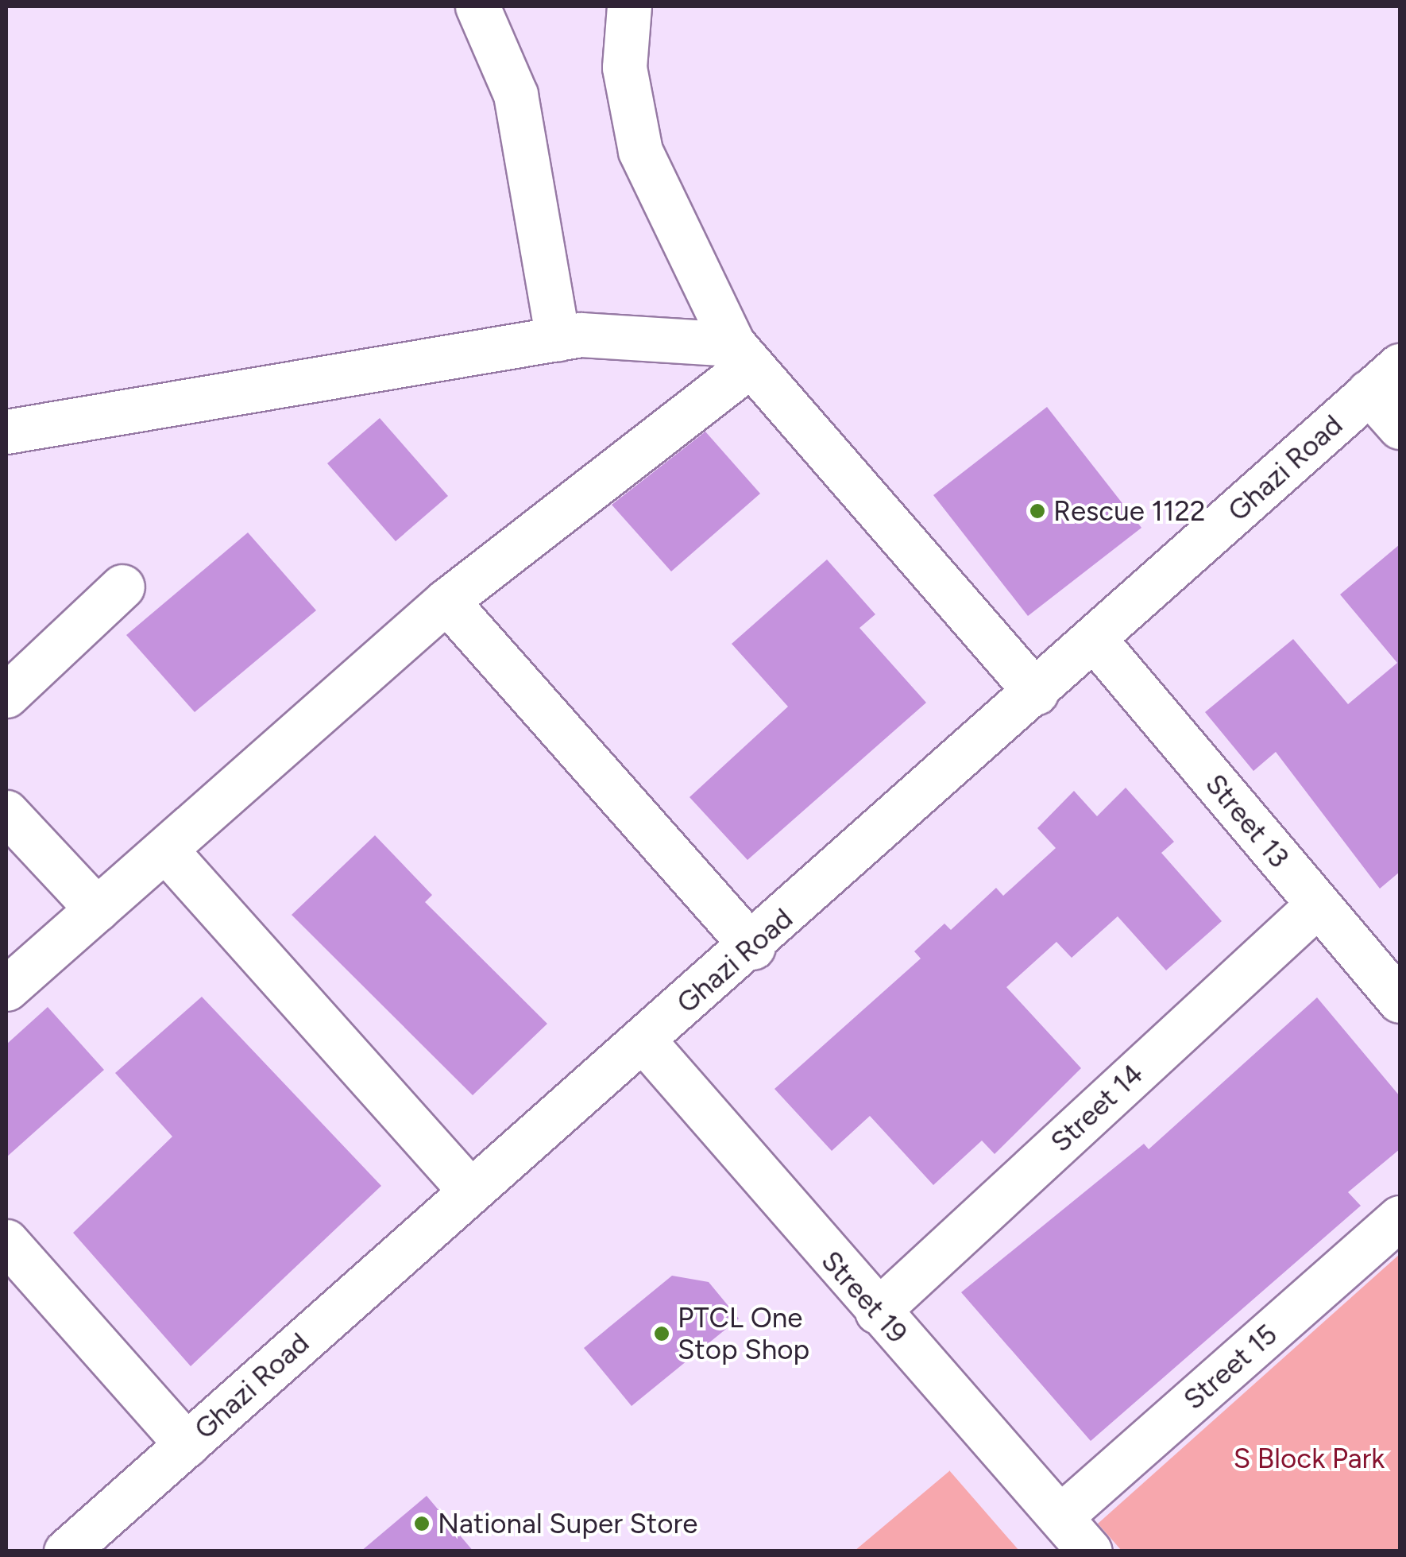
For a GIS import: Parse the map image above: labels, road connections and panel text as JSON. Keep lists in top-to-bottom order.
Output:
{
  "streets": {
    "street": [
      "Ghazi Road",
      "Street 13",
      "Street 14",
      "Street 19",
      "Street 15"
    ]
  },
  "crossings": [
    ["Ghazi Road", "Street 13"],
    ["Ghazi Road", "Street 19"],
    ["Street 13", "Street 14"],
    ["Street 14", "Street 19"],
    ["Street 19", "Street 15"]
  ],
  "parks": ["S Block Park"],
  "places": ["Rescue 1122", "PTCL One Stop Shop", "National Super Store"]
}
